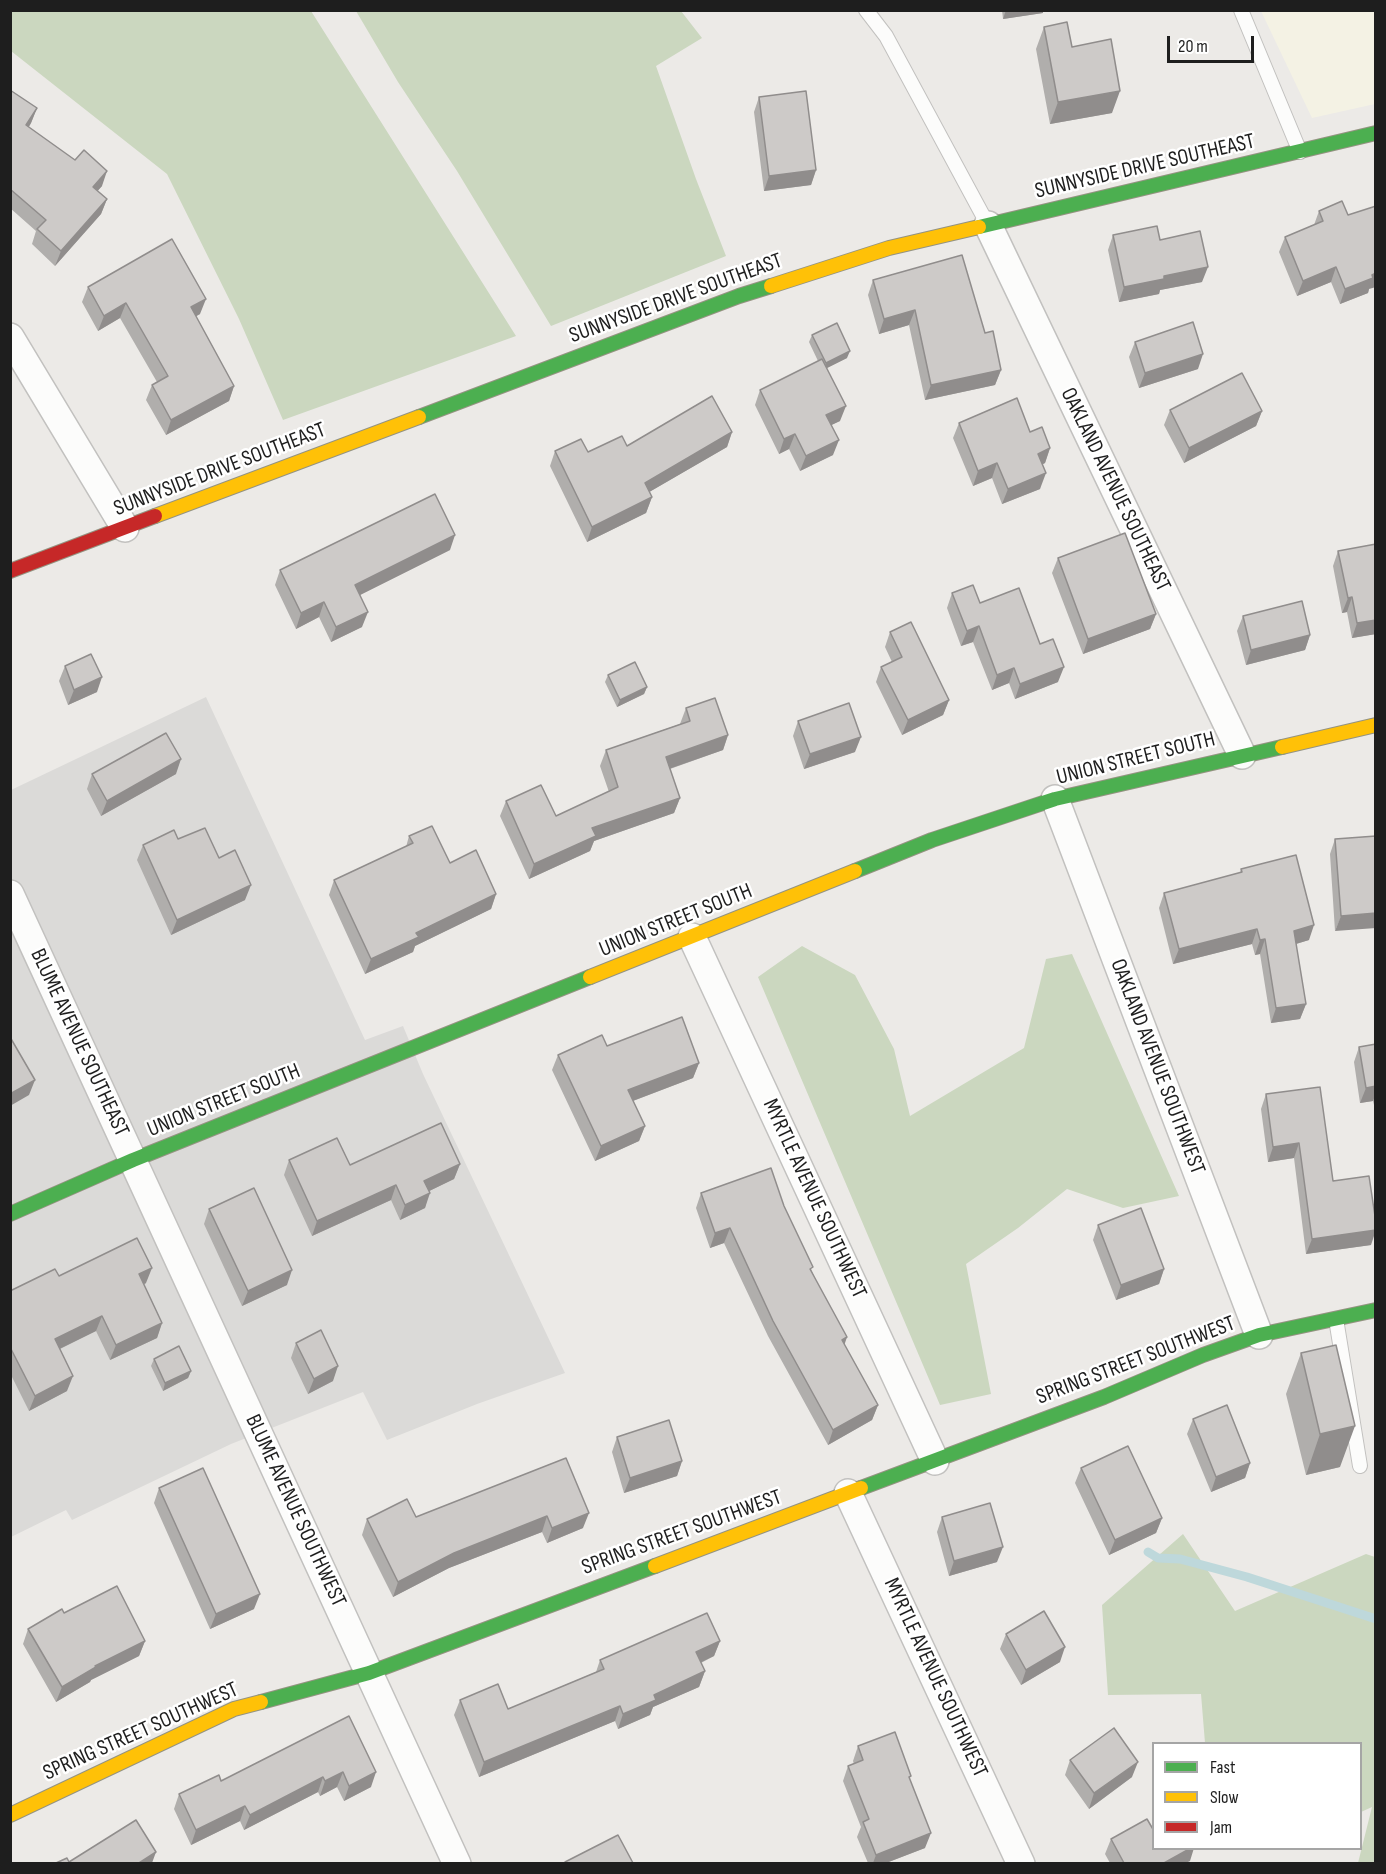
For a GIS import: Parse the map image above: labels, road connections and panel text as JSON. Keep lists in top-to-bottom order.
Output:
{
  "streets": {
    "street": [
      "SUNNYSIDE DRIVE SOUTHEAST",
      "OAKLAND AVENUE SOUTHEAST",
      "UNION STREET SOUTH",
      "BLUME AVENUE SOUTHEAST",
      "OAKLAND AVENUE SOUTHWEST",
      "MYRTLE AVENUE SOUTHWEST",
      "SPRING STREET SOUTHWEST",
      "BLUME AVENUE SOUTHWEST"
    ]
  },
  "crossings": [
    ["SUNNYSIDE DRIVE SOUTHEAST", "OAKLAND AVENUE SOUTHEAST"],
    ["OAKLAND AVENUE SOUTHEAST", "UNION STREET SOUTH"],
    ["UNION STREET SOUTH", "BLUME AVENUE SOUTHEAST"],
    ["UNION STREET SOUTH", "OAKLAND AVENUE SOUTHWEST"],
    ["UNION STREET SOUTH", "MYRTLE AVENUE SOUTHWEST"],
    ["UNION STREET SOUTH", "BLUME AVENUE SOUTHWEST"],
    ["BLUME AVENUE SOUTHEAST", "BLUME AVENUE SOUTHWEST"],
    ["OAKLAND AVENUE SOUTHWEST", "SPRING STREET SOUTHWEST"],
    ["MYRTLE AVENUE SOUTHWEST", "SPRING STREET SOUTHWEST"],
    ["SPRING STREET SOUTHWEST", "BLUME AVENUE SOUTHWEST"]
  ],
  "legend": ["Fast", "Slow", "Jam"],
  "scale_bar": "20 m"
}
